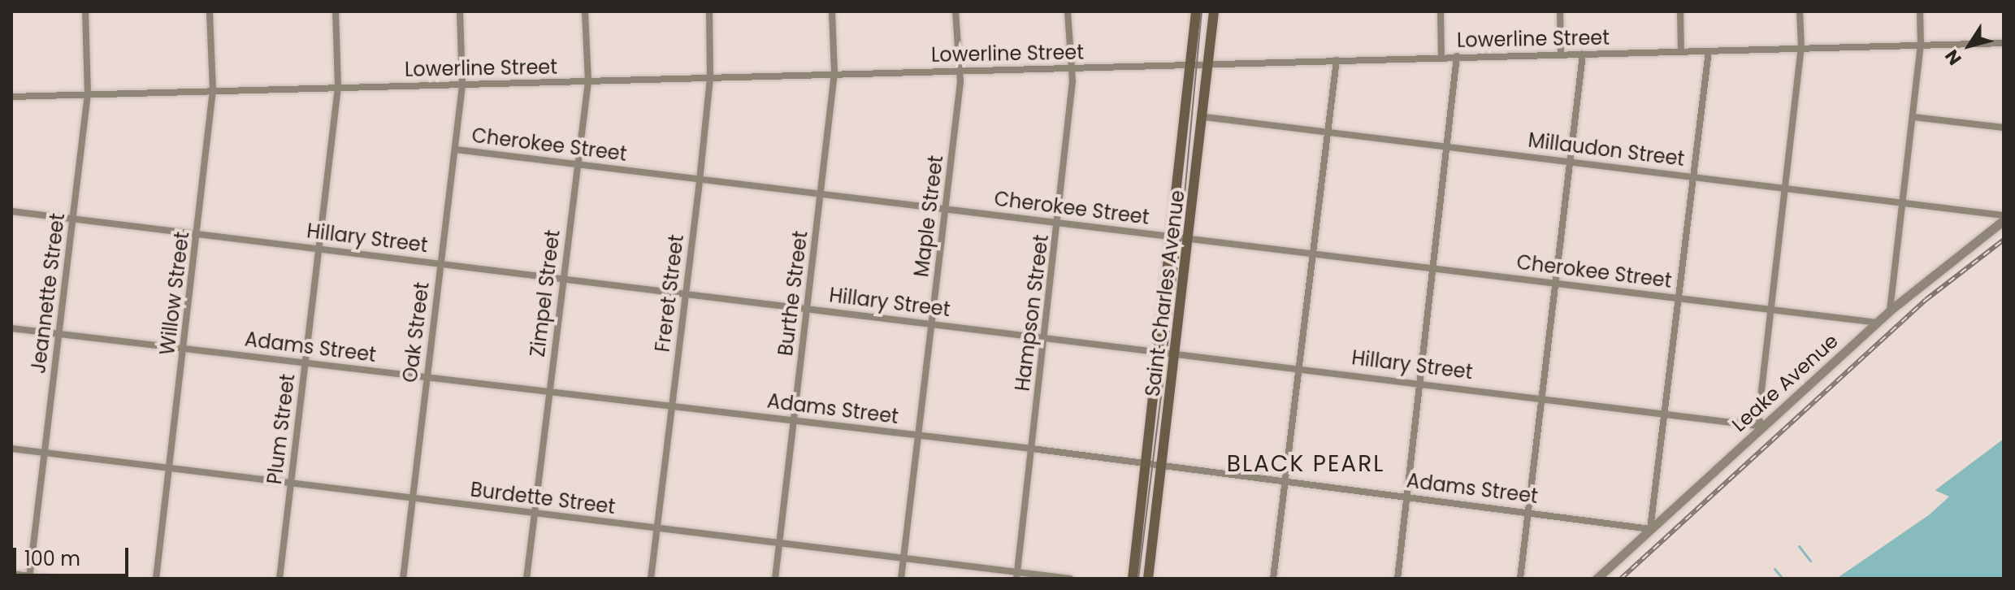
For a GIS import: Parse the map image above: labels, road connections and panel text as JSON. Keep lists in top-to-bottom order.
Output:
{
  "streets": {
    "main road": ["Saint Charles Avenue"],
    "street": [
      "Lowerline Street",
      "Cherokee Street",
      "Millaudon Street",
      "Maple Street",
      "Hillary Street",
      "Jeannette Street",
      "Willow Street",
      "Zimpel Street",
      "Freret Street",
      "Burthe Street",
      "Hampson Street",
      "Oak Street",
      "Adams Street",
      "Leake Avenue",
      "Plum Street",
      "Burdette Street"
    ]
  },
  "crossings": [
    ["Lowerline Street", "Maple Street"],
    ["Lowerline Street", "Jeannette Street"],
    ["Lowerline Street", "Willow Street"],
    ["Lowerline Street", "Zimpel Street"],
    ["Lowerline Street", "Freret Street"],
    ["Lowerline Street", "Burthe Street"],
    ["Lowerline Street", "Saint Charles Avenue"],
    ["Lowerline Street", "Hampson Street"],
    ["Lowerline Street", "Oak Street"],
    ["Lowerline Street", "Plum Street"],
    ["Cherokee Street", "Maple Street"],
    ["Cherokee Street", "Zimpel Street"],
    ["Cherokee Street", "Freret Street"],
    ["Cherokee Street", "Burthe Street"],
    ["Cherokee Street", "Saint Charles Avenue"],
    ["Cherokee Street", "Hampson Street"],
    ["Cherokee Street", "Oak Street"],
    ["Cherokee Street", "Leake Avenue"],
    ["Millaudon Street", "Saint Charles Avenue"],
    ["Maple Street", "Hillary Street"],
    ["Maple Street", "Adams Street"],
    ["Maple Street", "Burdette Street"],
    ["Hillary Street", "Jeannette Street"],
    ["Hillary Street", "Willow Street"],
    ["Hillary Street", "Zimpel Street"],
    ["Hillary Street", "Freret Street"],
    ["Hillary Street", "Burthe Street"],
    ["Hillary Street", "Saint Charles Avenue"],
    ["Hillary Street", "Hampson Street"],
    ["Hillary Street", "Oak Street"],
    ["Hillary Street", "Leake Avenue"],
    ["Hillary Street", "Plum Street"],
    ["Jeannette Street", "Adams Street"],
    ["Jeannette Street", "Burdette Street"],
    ["Willow Street", "Adams Street"],
    ["Willow Street", "Burdette Street"],
    ["Zimpel Street", "Adams Street"],
    ["Zimpel Street", "Burdette Street"],
    ["Freret Street", "Adams Street"],
    ["Freret Street", "Burdette Street"],
    ["Burthe Street", "Adams Street"],
    ["Burthe Street", "Burdette Street"],
    ["Saint Charles Avenue", "Adams Street"],
    ["Hampson Street", "Adams Street"],
    ["Hampson Street", "Burdette Street"],
    ["Oak Street", "Adams Street"],
    ["Oak Street", "Burdette Street"],
    ["Adams Street", "Leake Avenue"],
    ["Adams Street", "Plum Street"],
    ["Plum Street", "Burdette Street"]
  ],
  "districts": ["BLACK PEARL"],
  "scale_bar": "100 m",
  "north": "bottom left"
}
